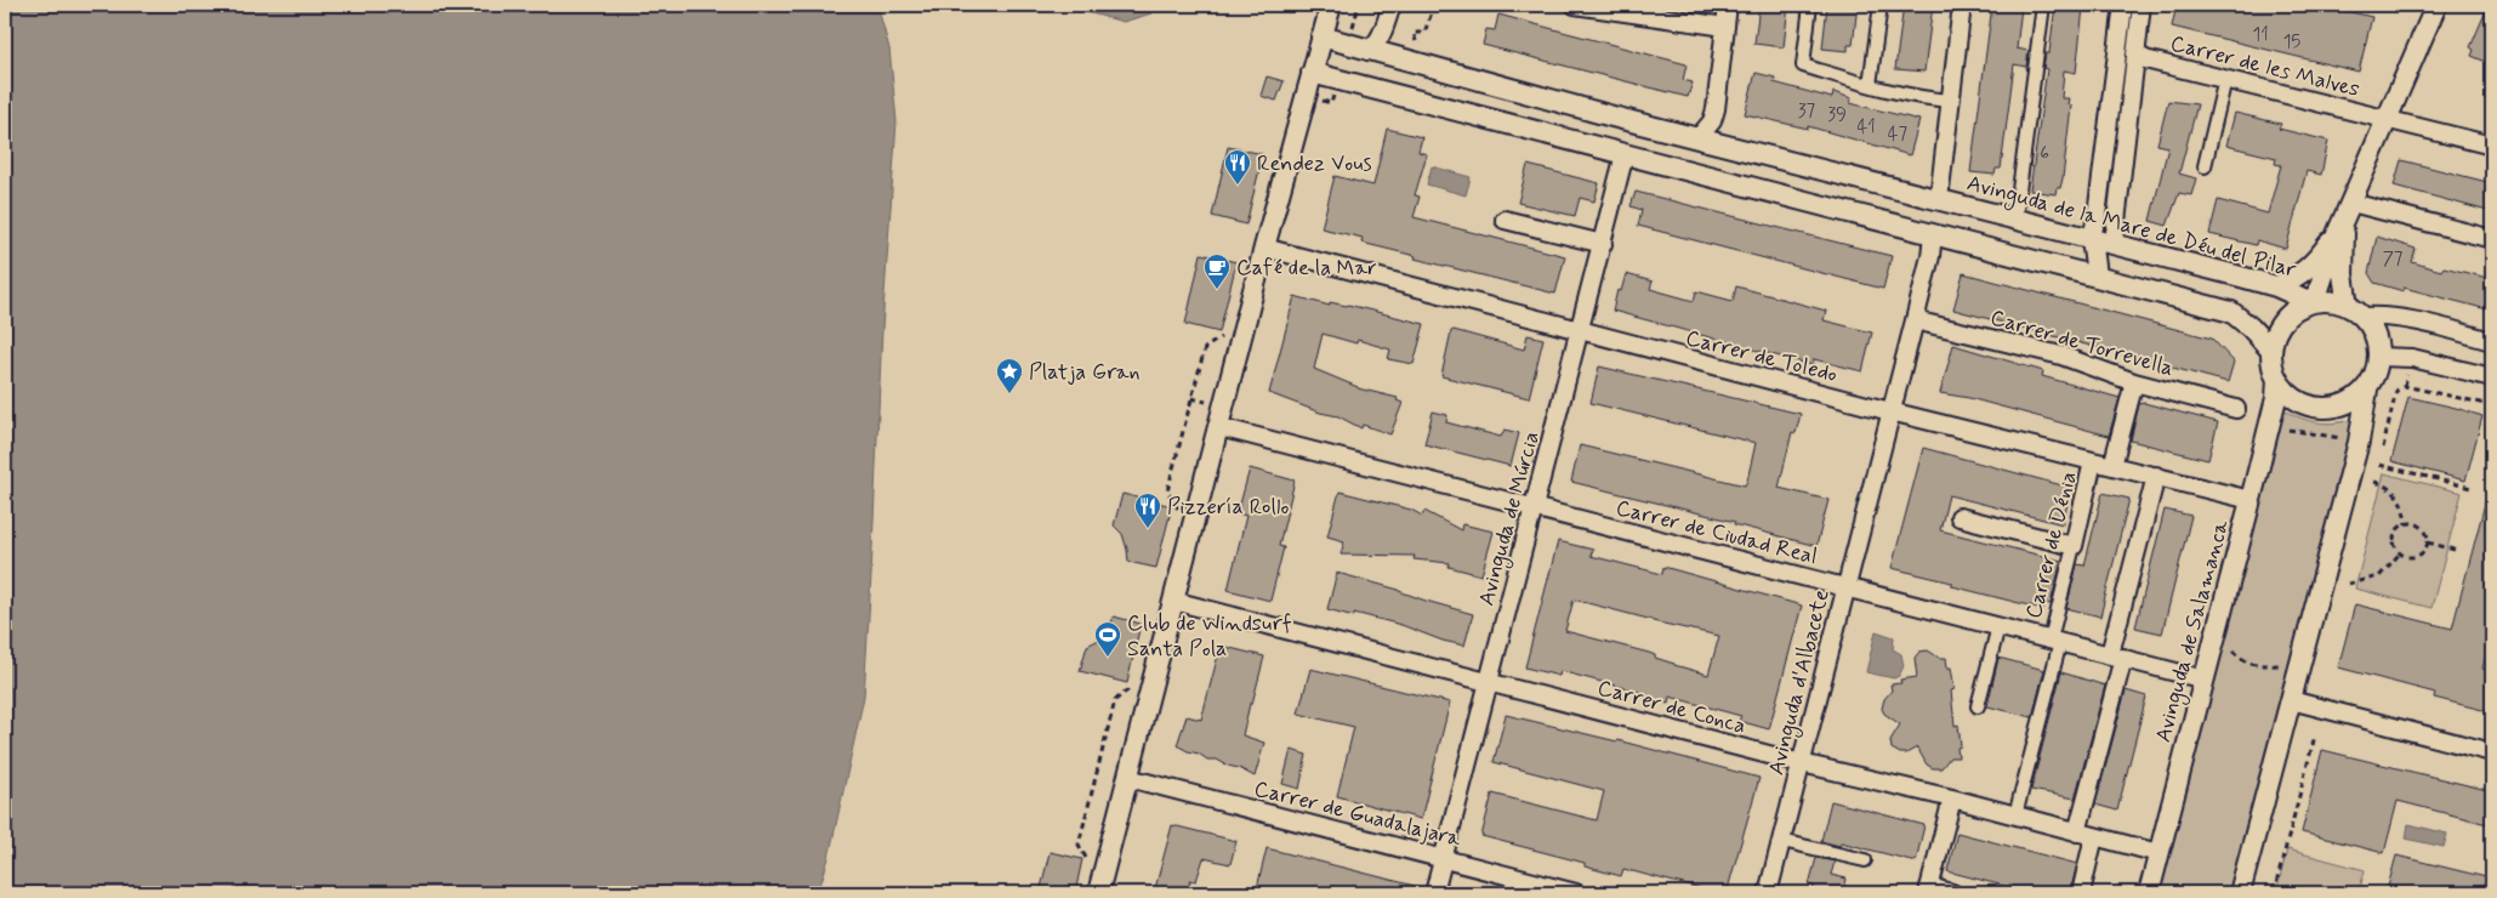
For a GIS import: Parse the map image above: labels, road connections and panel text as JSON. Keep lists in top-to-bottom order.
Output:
{
  "streets": {
    "street": [
      "Carrer de les Malves",
      "Avinguda de la Mare de Déu del Pilar",
      "Carrer de Torrevella",
      "Carrer de Toledo",
      "Avinguda de Múrcia",
      "Carrer de Ciudad Real",
      "Carrer de Dénia",
      "Avinguda de Salamanca",
      "Avinguda d'Albacete",
      "Carrer de Conca",
      "Carrer de Guadalajara"
    ]
  },
  "crossings": [
    ["Avinguda de la Mare de Déu del Pilar", "Avinguda de Salamanca"],
    ["Avinguda de la Mare de Déu del Pilar", "Avinguda d'Albacete"],
    ["Carrer de Torrevella", "Avinguda d'Albacete"],
    ["Carrer de Toledo", "Avinguda de Múrcia"],
    ["Carrer de Toledo", "Carrer de Dénia"],
    ["Carrer de Toledo", "Avinguda de Salamanca"],
    ["Carrer de Toledo", "Avinguda d'Albacete"],
    ["Avinguda de Múrcia", "Carrer de Ciudad Real"],
    ["Avinguda de Múrcia", "Carrer de Conca"],
    ["Avinguda de Múrcia", "Carrer de Guadalajara"],
    ["Carrer de Ciudad Real", "Carrer de Dénia"],
    ["Carrer de Ciudad Real", "Avinguda de Salamanca"],
    ["Carrer de Ciudad Real", "Avinguda d'Albacete"],
    ["Carrer de Dénia", "Carrer de Conca"],
    ["Avinguda de Salamanca", "Carrer de Conca"],
    ["Avinguda d'Albacete", "Carrer de Conca"]
  ],
  "places": {
    "restaurant": ["Rendez Vous", "Pizzería Rollo"],
    "cafe": ["Café de la Mar"],
    "place": ["Platja Gran"],
    "sports": ["Club de Windsurf Santa Pola"]
  },
  "house_numbers": [
    "11",
    "15",
    "37",
    "39",
    "41",
    "47",
    "6",
    "77"
  ]
}
